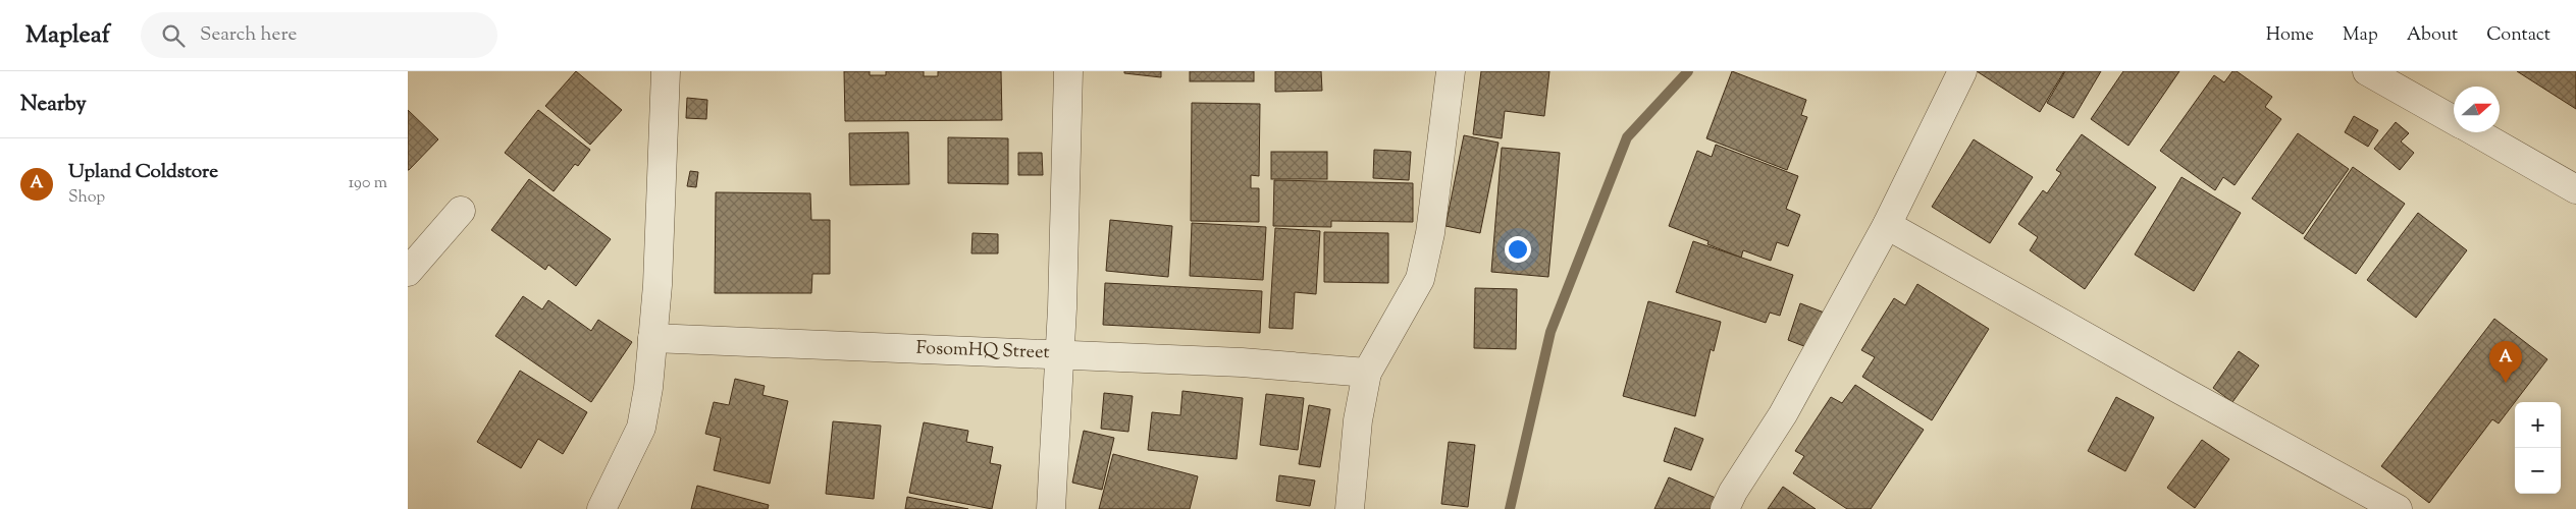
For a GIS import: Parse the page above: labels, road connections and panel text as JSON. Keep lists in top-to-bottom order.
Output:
{
  "streets": {
    "street": ["FosomHQ Street"]
  },
  "north": "right",
  "page": {
    "header": "Mapleaf",
    "search": "Search here",
    "nav": [
      "Home",
      "Map",
      "About",
      "Contact"
    ],
    "heading": "Nearby",
    "list": [
      {
        "mark": "A",
        "name": "Upland Coldstore",
        "note": "Shop",
        "value": "190 m"
      }
    ],
    "pins": "A",
    "map_buttons": ["+", "−"]
  }
}
